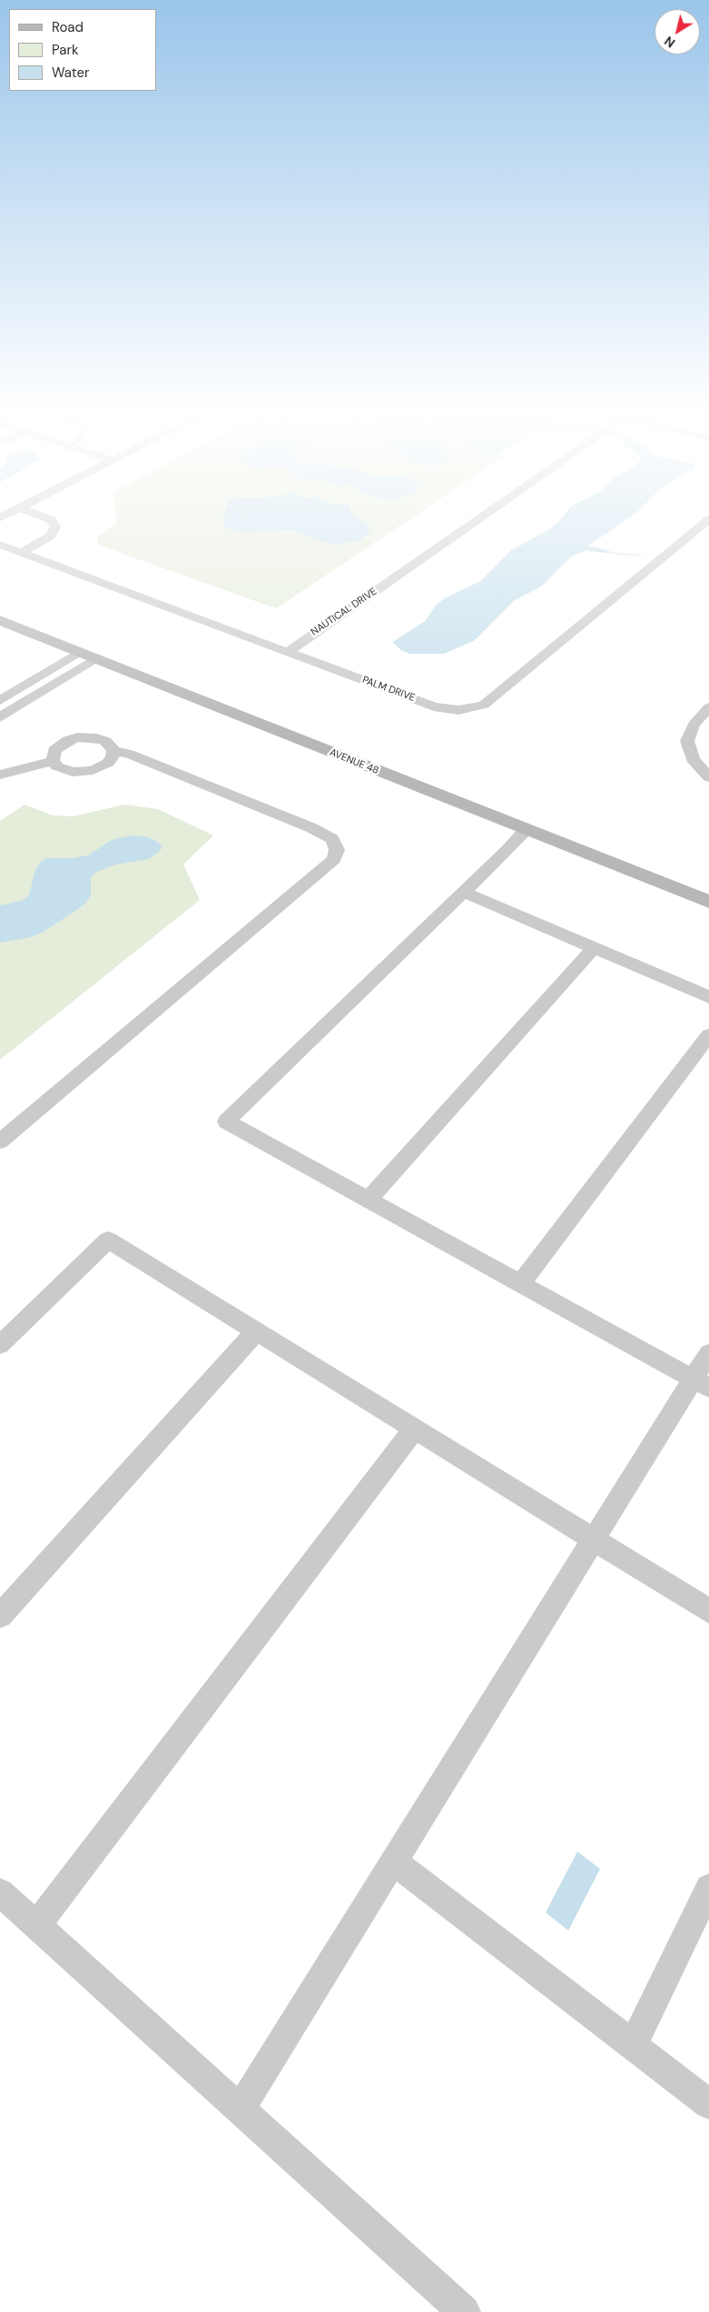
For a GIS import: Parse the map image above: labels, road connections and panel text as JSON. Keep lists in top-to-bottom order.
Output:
{
  "streets": {
    "main road": ["AVENUE 48"],
    "street": ["NAUTICAL DRIVE", "PALM DRIVE"]
  },
  "crossings": [
    ["NAUTICAL DRIVE", "PALM DRIVE"]
  ],
  "legend": ["Road", "Park", "Water"],
  "north": "bottom left"
}
